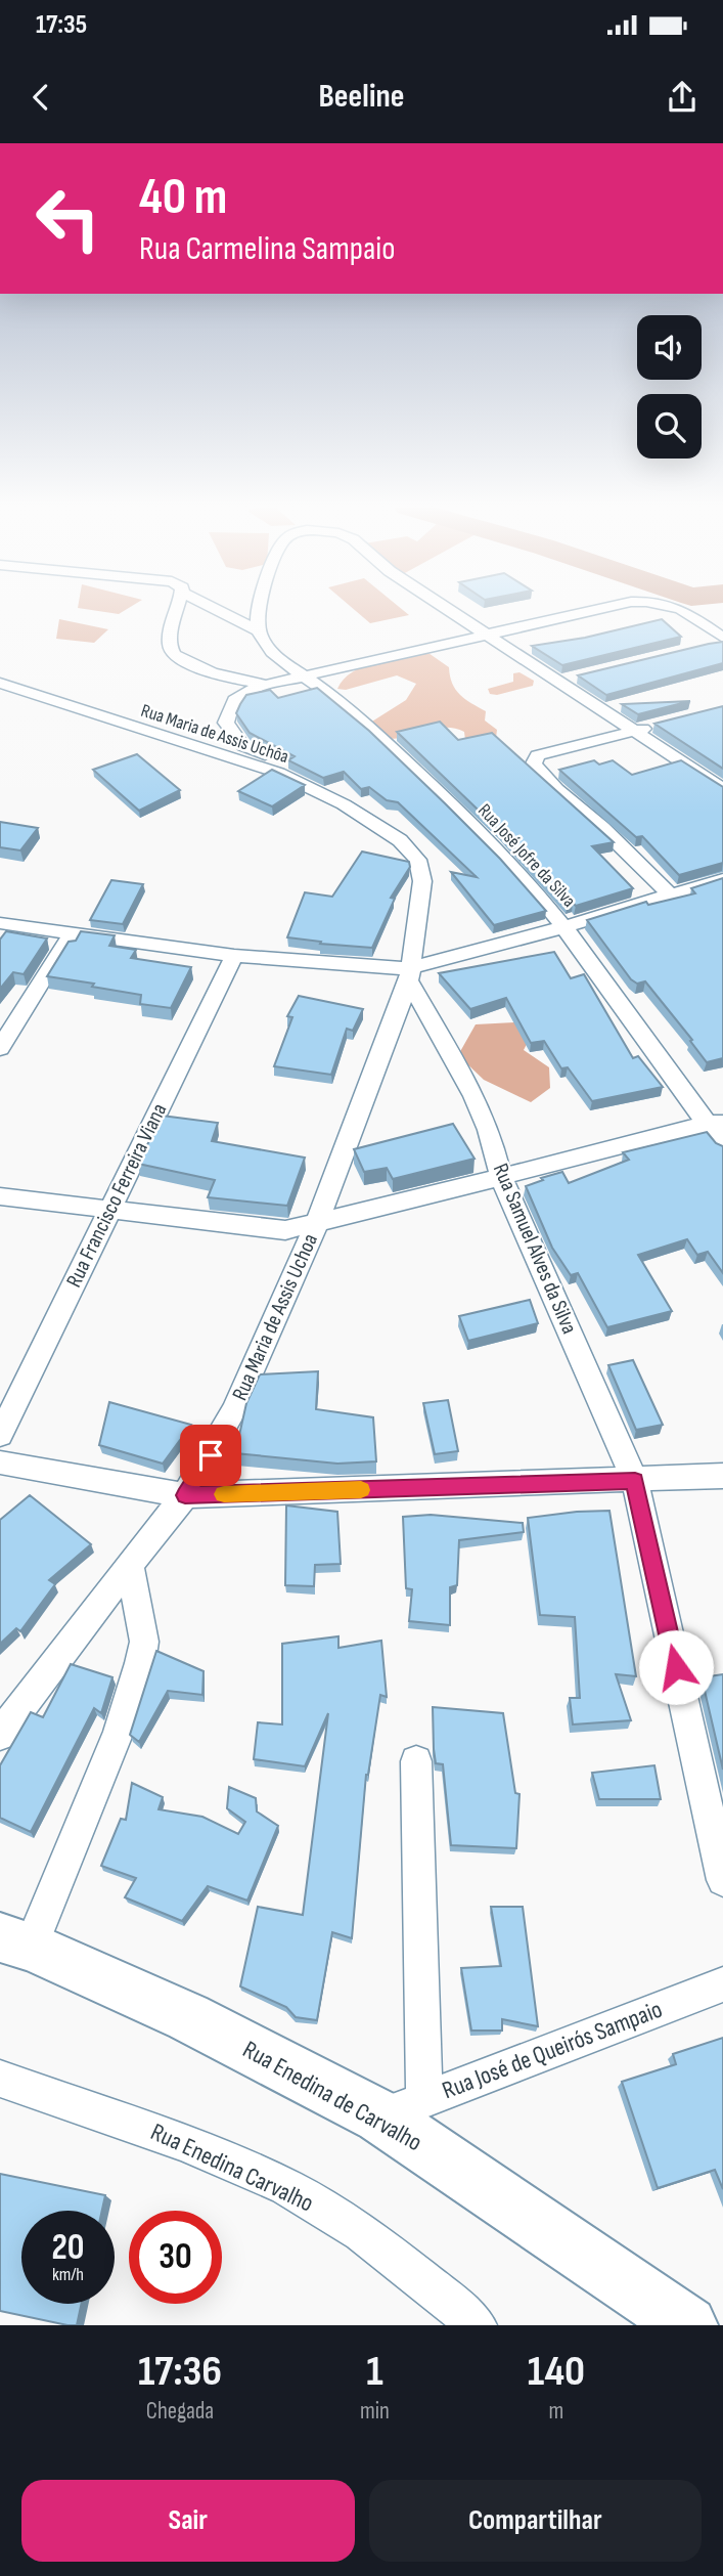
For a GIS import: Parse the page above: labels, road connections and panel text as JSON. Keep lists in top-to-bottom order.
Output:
{
  "streets": {
    "main road": ["Rua Enedina de Carvalho"],
    "street": [
      "Rua Maria de Assis Uchôa",
      "Rua José Jofre da Silva",
      "Rua Francisco Ferreira Viana",
      "Rua Samuel Alves da Silva",
      "Rua Maria de Assis Uchoa",
      "Rua José de Queirós Sampaio",
      "Rua Enedina Carvalho"
    ]
  },
  "crossings": [
    ["Rua Maria de Assis Uchôa", "Rua Samuel Alves da Silva"],
    ["Rua Maria de Assis Uchôa", "Rua Maria de Assis Uchoa"],
    ["Rua Samuel Alves da Silva", "Rua Maria de Assis Uchoa"],
    ["Rua José de Queirós Sampaio", "Rua Enedina de Carvalho"]
  ],
  "page": {
    "status": "17:35",
    "header": "Beeline",
    "turn": ["40 m", "Rua Carmelina Sampaio"],
    "speed": "20 km/h",
    "limit": "30",
    "eta": [
      "17:36",
      "Chegada",
      "1",
      "min",
      "140",
      "m"
    ],
    "buttons": ["Sair", "Compartilhar"]
  }
}
